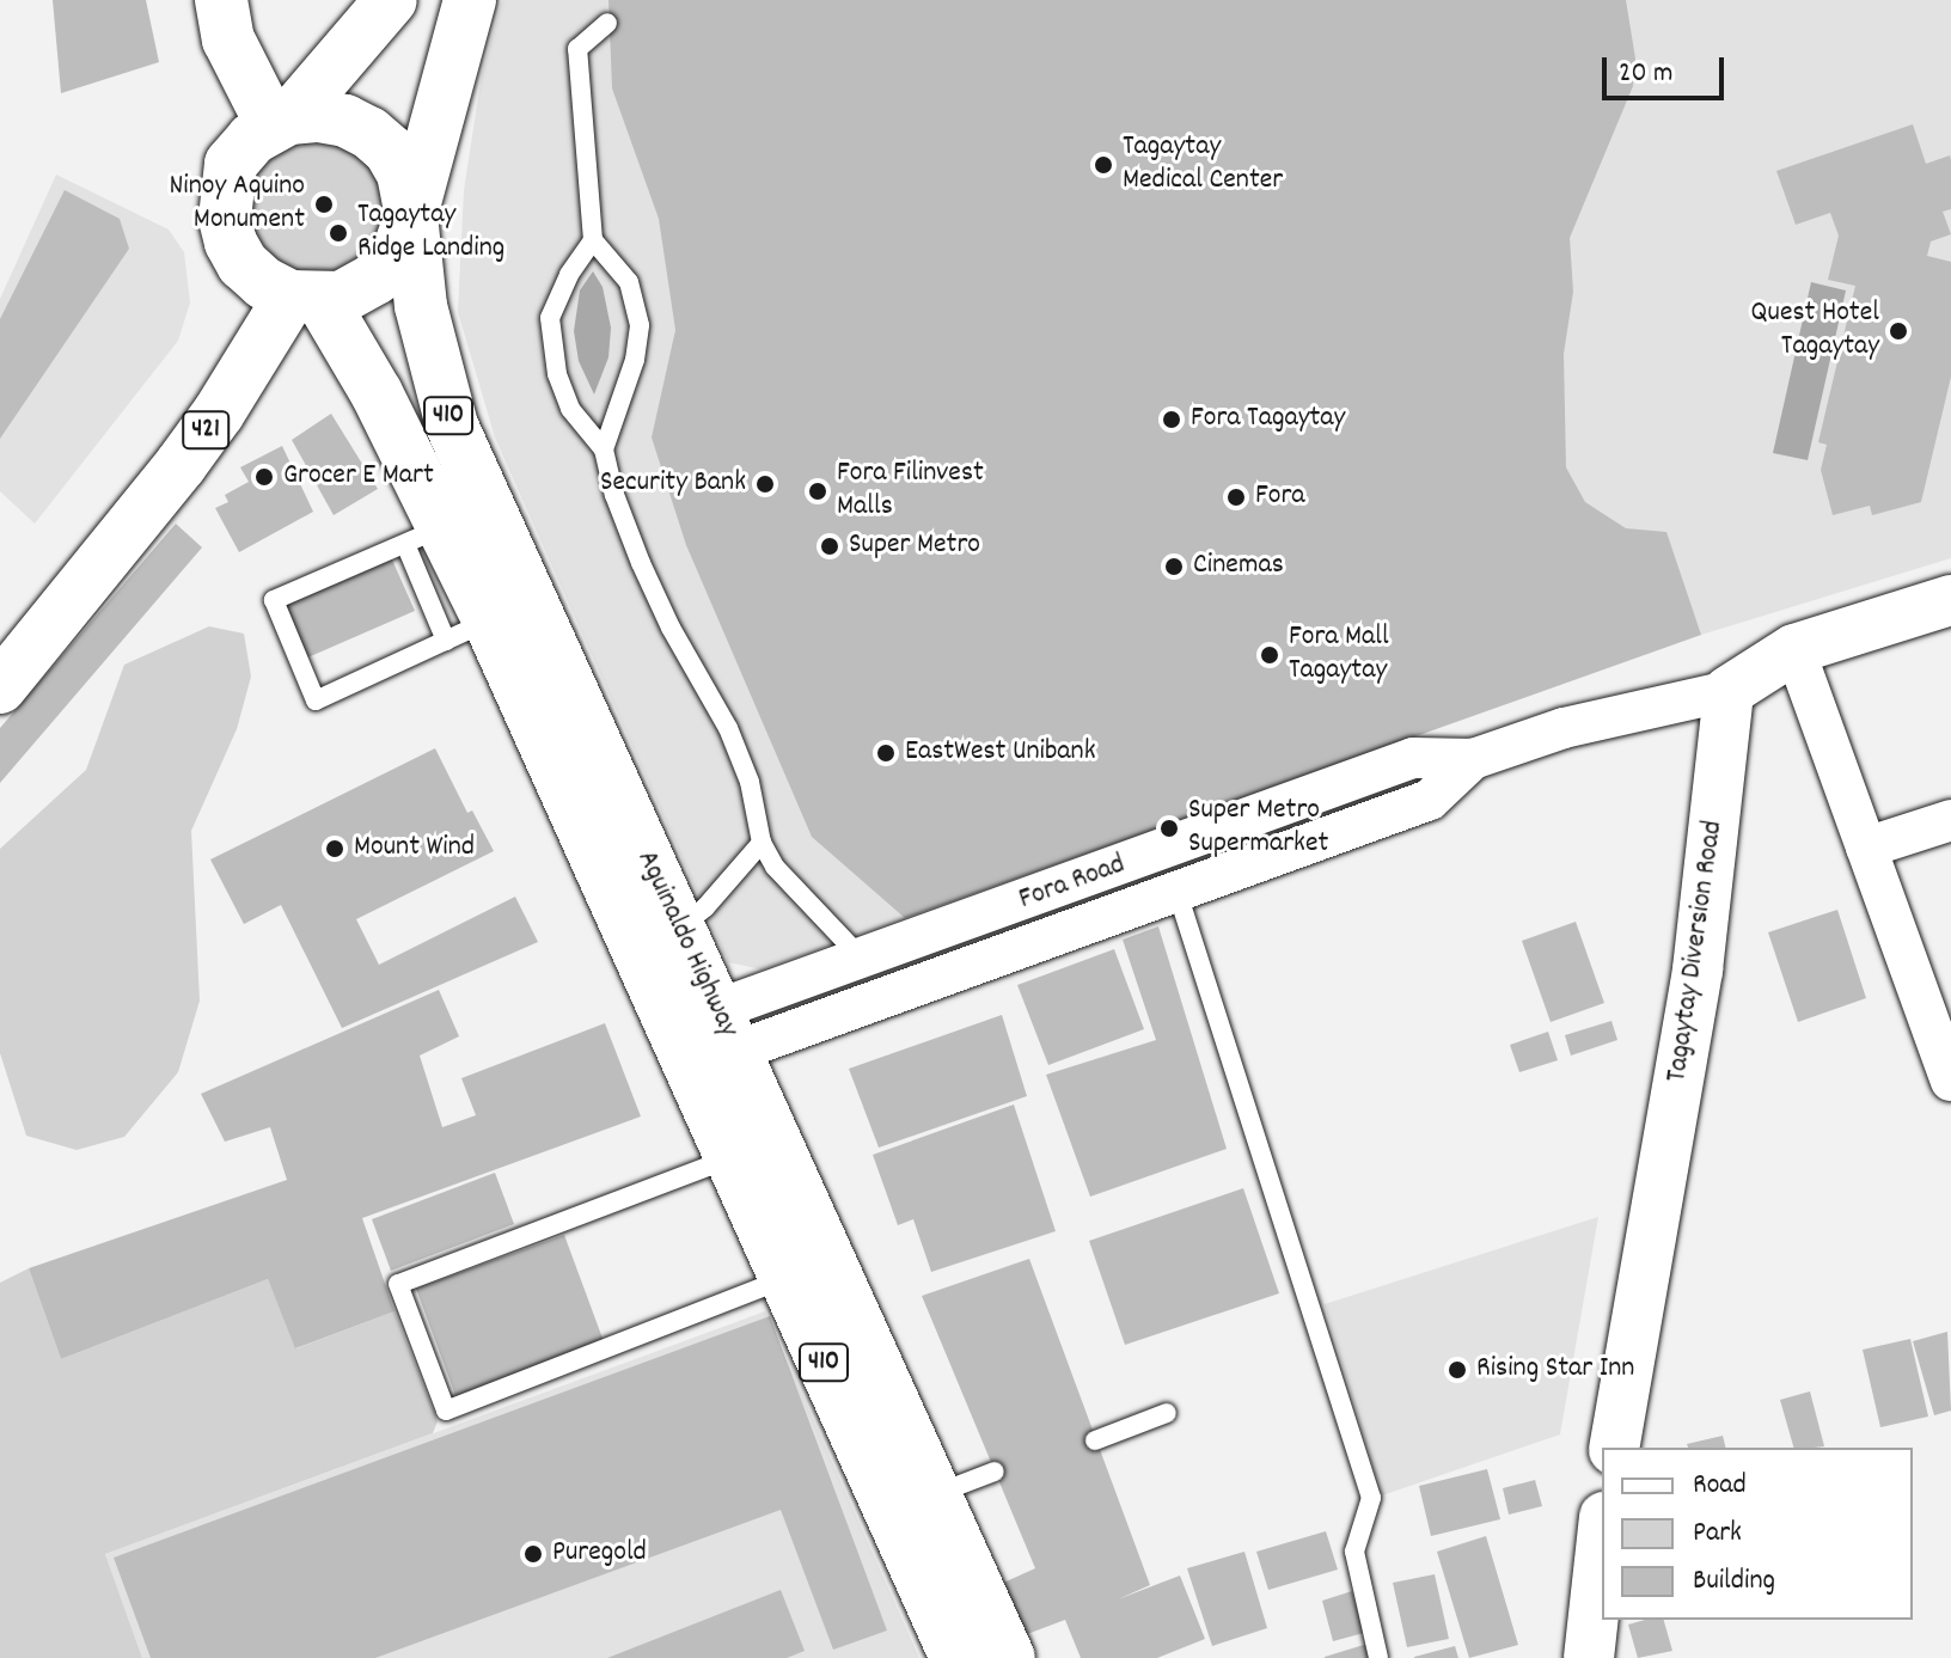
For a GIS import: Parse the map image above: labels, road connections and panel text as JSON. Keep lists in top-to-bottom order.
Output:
{
  "streets": {
    "main road": ["410", "421", "Aguinaldo Highway"],
    "street": ["Fora Road", "Tagaytay Diversion Road"]
  },
  "crossings": [
    ["410", "421"],
    ["410", "Aguinaldo Highway"],
    ["421", "Aguinaldo Highway"],
    ["Fora Road", "Aguinaldo Highway"],
    ["Fora Road", "Tagaytay Diversion Road"]
  ],
  "places": [
    "Tagaytay Medical Center",
    "Ninoy Aquino Monument",
    "Tagaytay Ridge Landing",
    "Quest Hotel Tagaytay",
    "Fora Tagaytay",
    "Grocer E Mart",
    "Security Bank",
    "Fora Filinvest Malls",
    "Fora",
    "Super Metro",
    "Cinemas",
    "Fora Mall Tagaytay",
    "EastWest Unibank",
    "Super Metro Supermarket",
    "Mount Wind",
    "Rising Star Inn",
    "Puregold"
  ],
  "legend": ["Road", "Park", "Building"],
  "scale_bar": "20 m"
}
